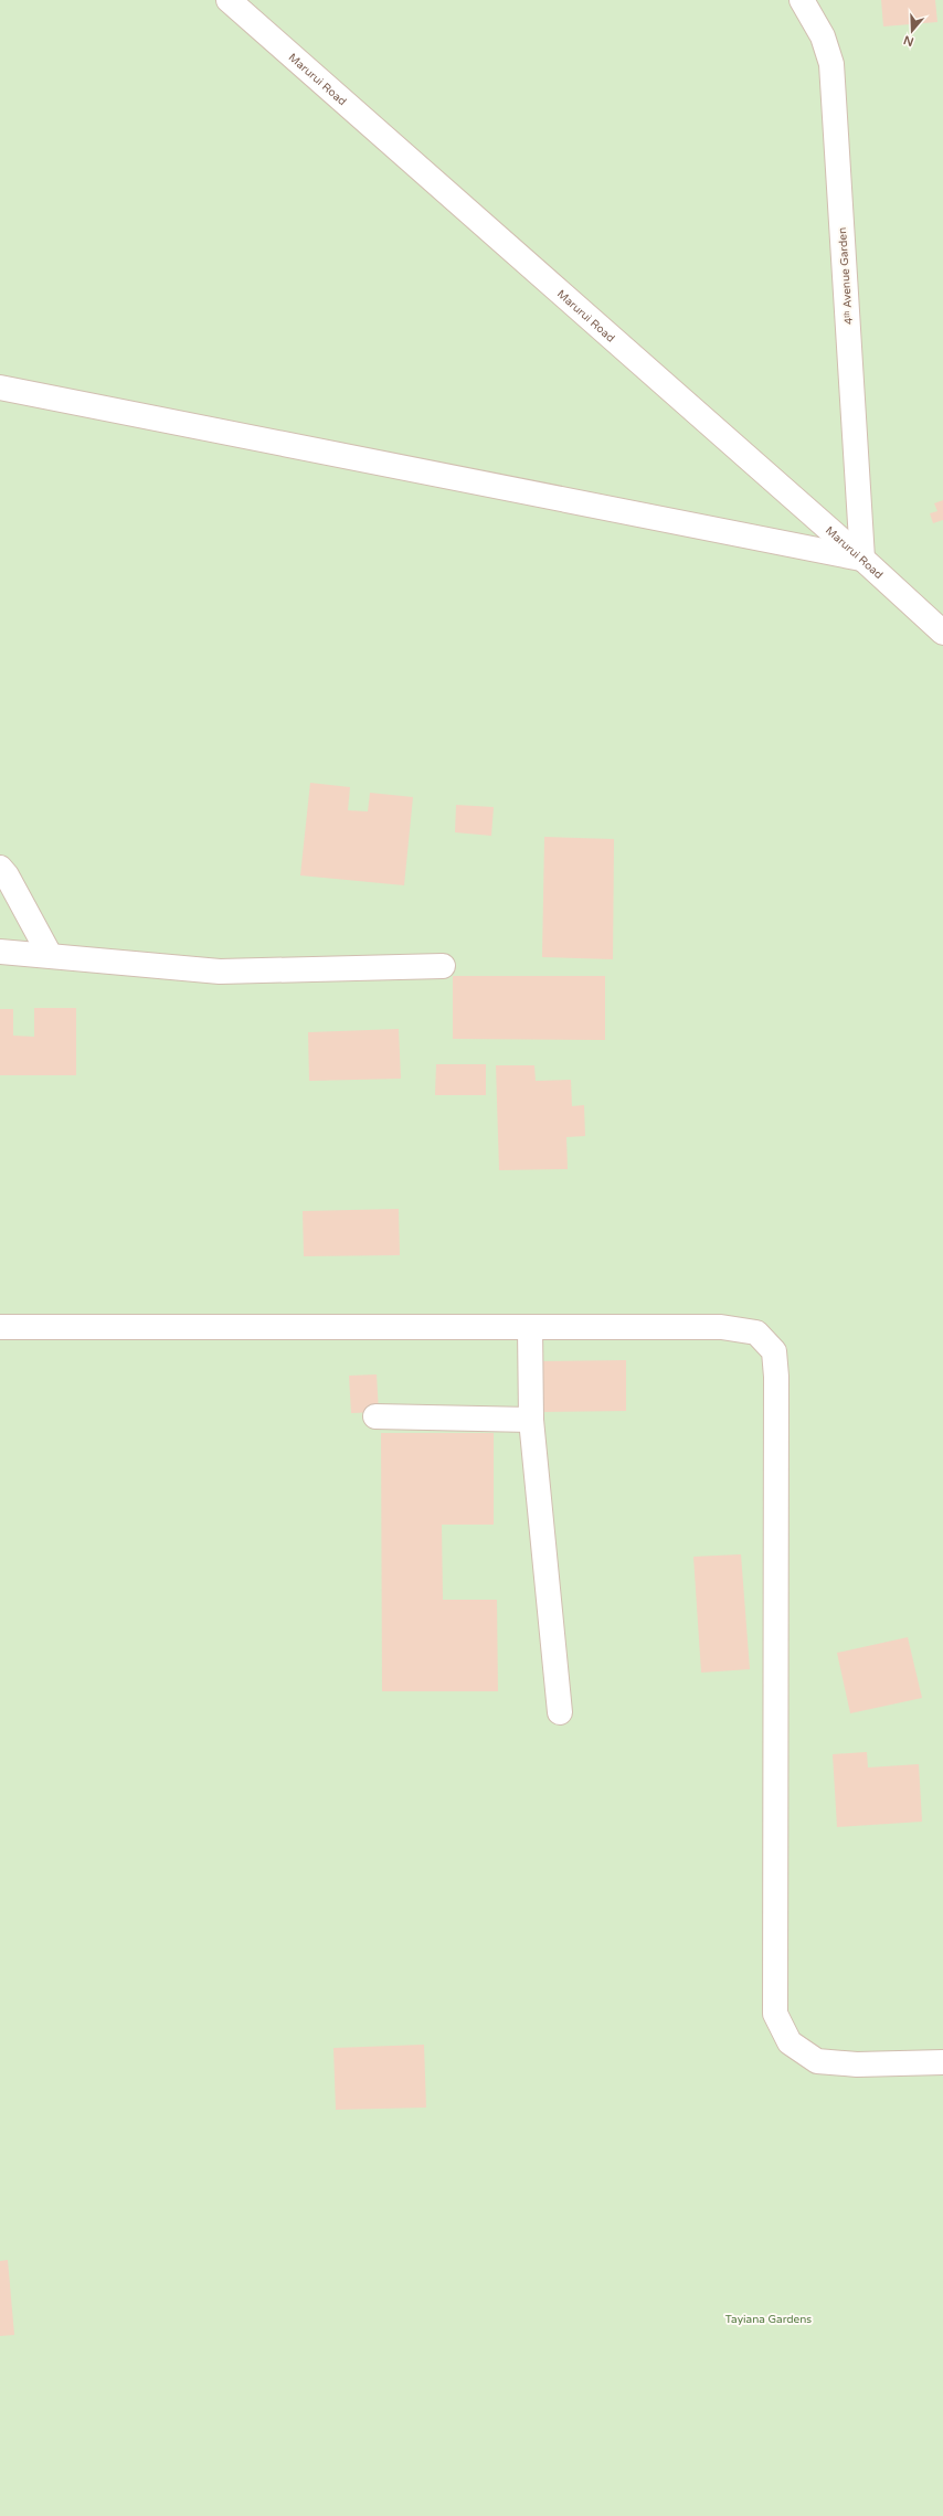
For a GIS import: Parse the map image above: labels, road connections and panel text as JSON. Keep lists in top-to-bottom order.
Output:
{
  "streets": {
    "street": ["Marurui Road", "4ᵗʰ Avenue Garden"]
  },
  "crossings": [
    ["Marurui Road", "4ᵗʰ Avenue Garden"]
  ],
  "parks": ["Tayiana Gardens"],
  "north": "bottom"
}
